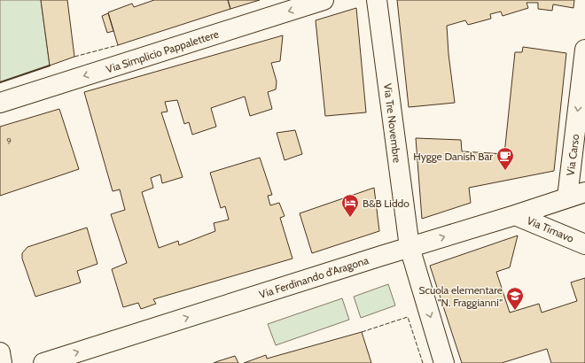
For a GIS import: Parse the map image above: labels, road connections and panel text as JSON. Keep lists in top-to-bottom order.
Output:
{
  "streets": {
    "street": [
      "Via Simplicio Pappalettere",
      "Via Tre Novembre",
      "Via Carso",
      "Via Timavo",
      "Via Ferdinando d'Aragona"
    ]
  },
  "crossings": [
    ["Via Tre Novembre", "Via Ferdinando d'Aragona"],
    ["Via Carso", "Via Ferdinando d'Aragona"],
    ["Via Timavo", "Via Ferdinando d'Aragona"]
  ],
  "one_way": ["Via Simplicio Pappalettere", "Via Carso", "Via Ferdinando d'Aragona"],
  "places": {
    "cafe": ["Hygge Danish Bar"],
    "hotel": ["B&B Liddo"],
    "school or university": ["Scuola elementare \"N. Fraggianni\""]
  },
  "house_numbers": ["9"]
}
